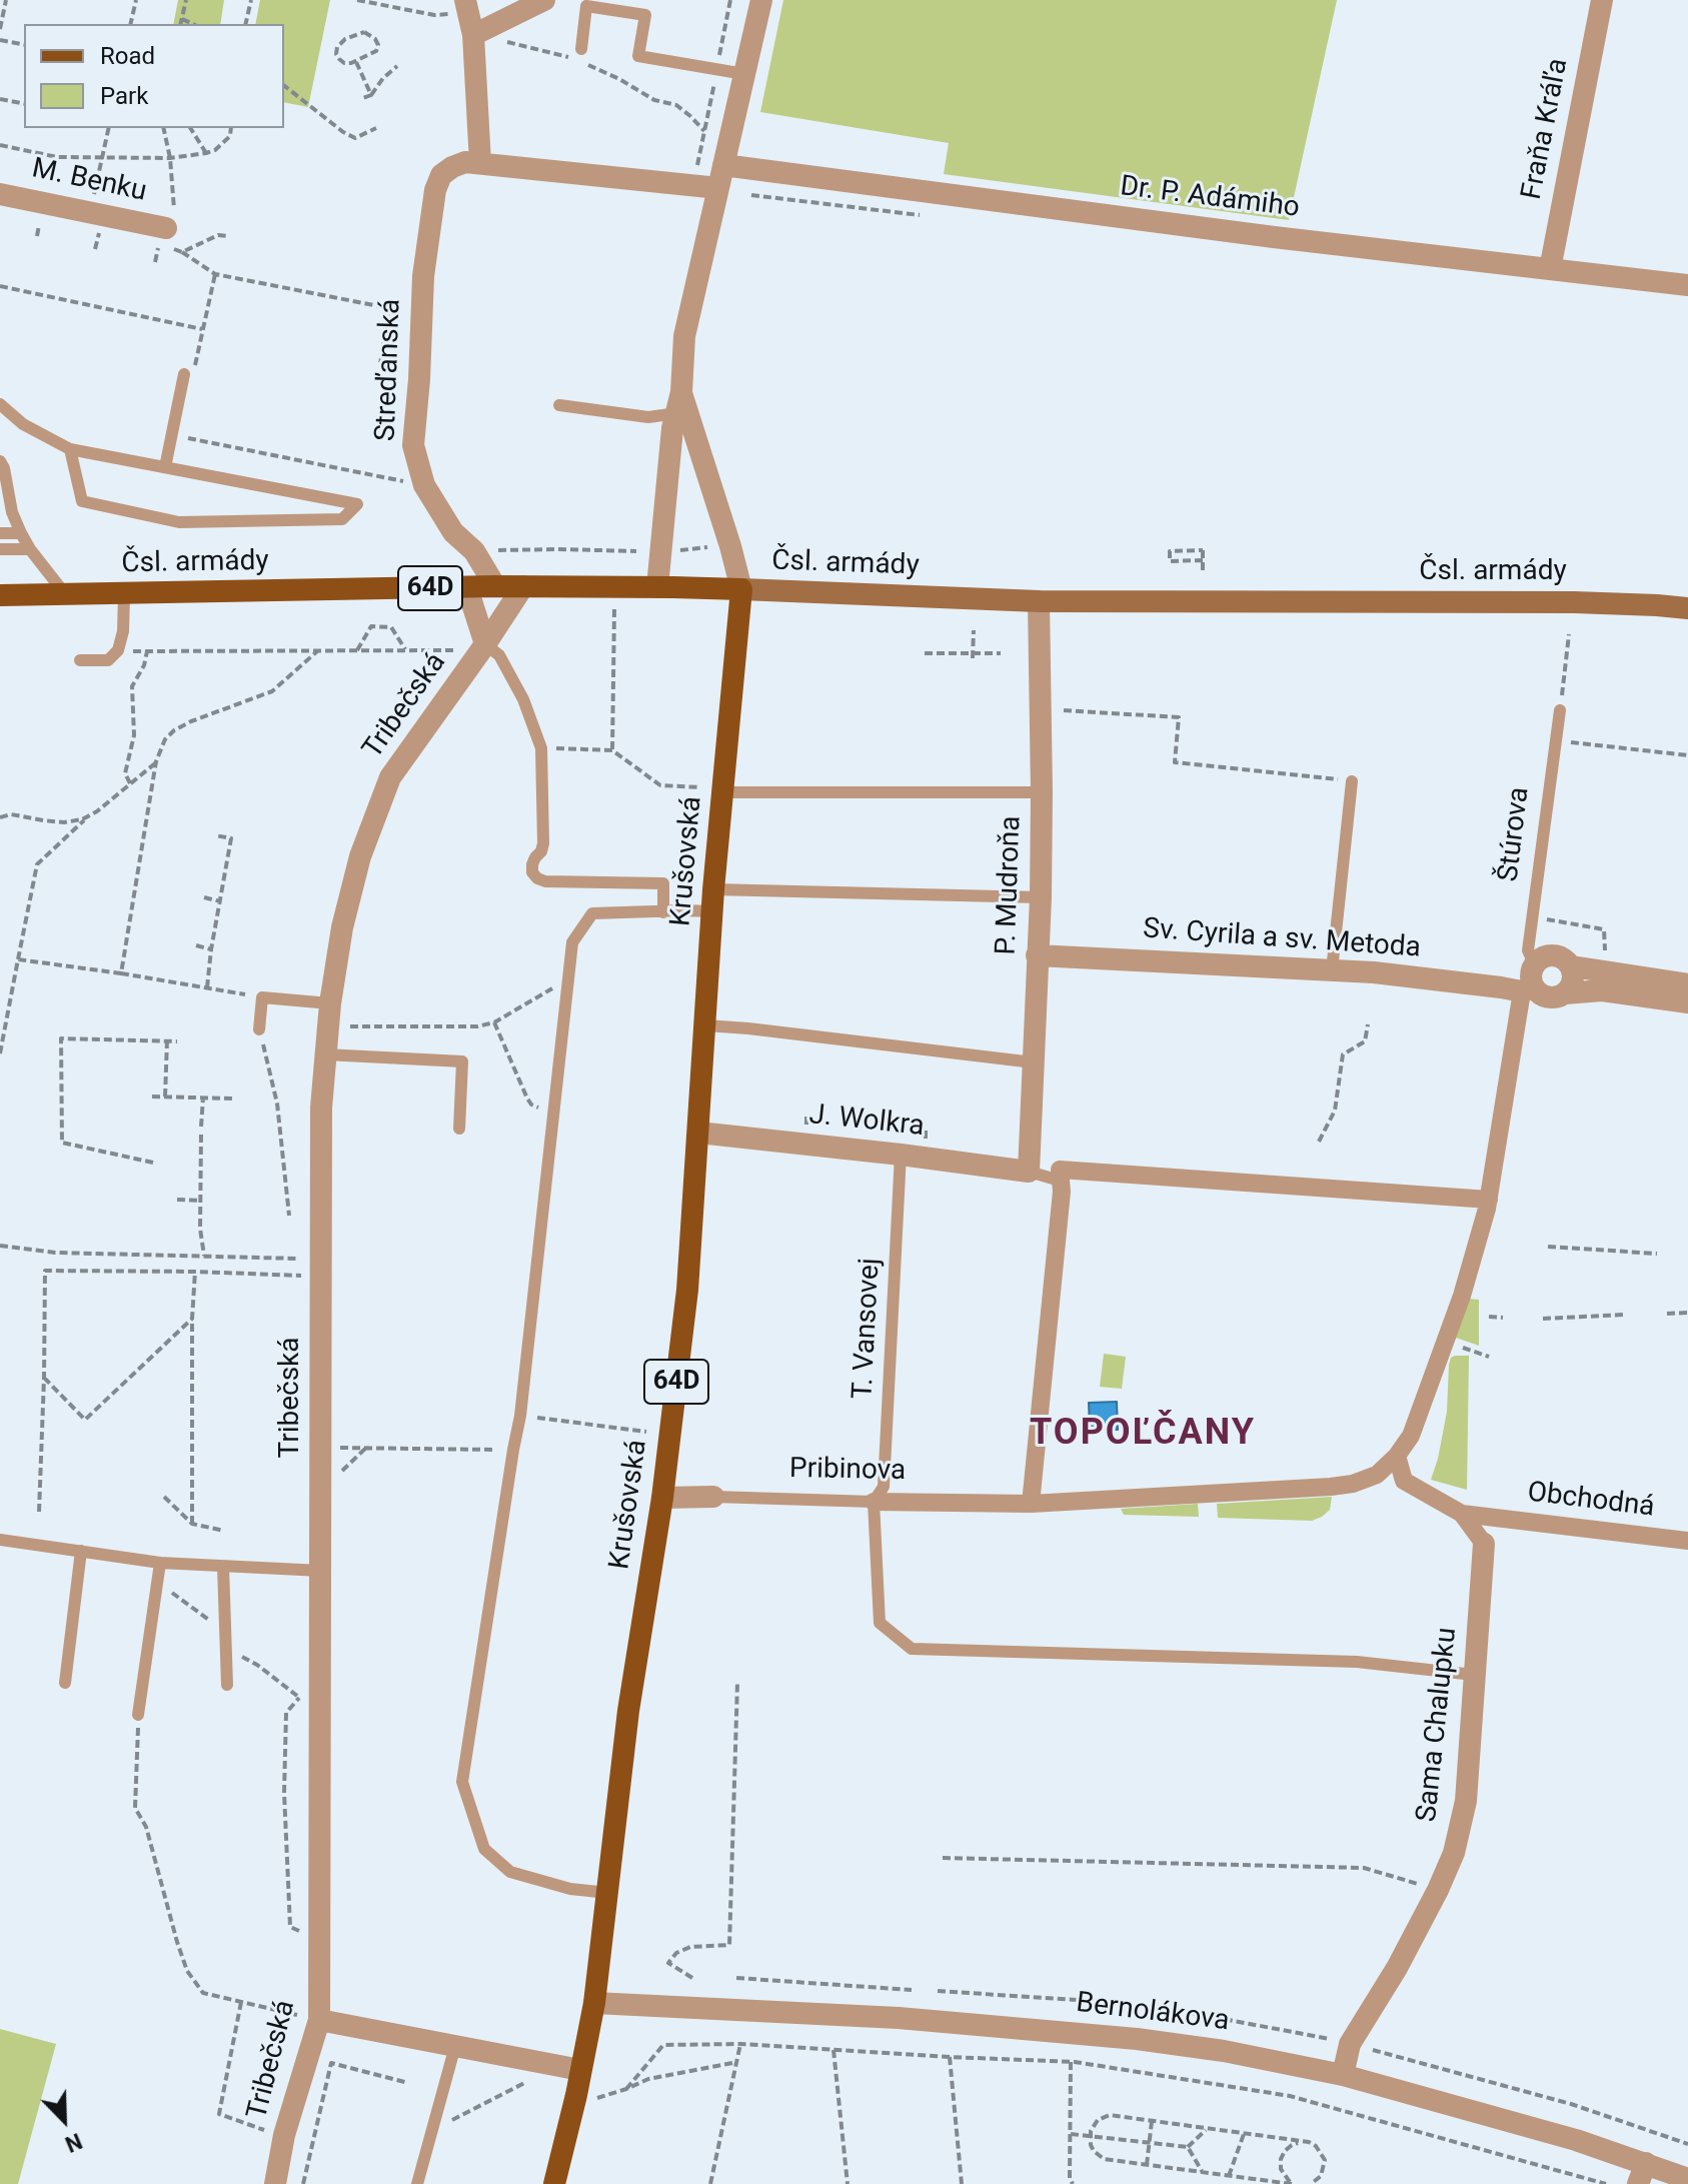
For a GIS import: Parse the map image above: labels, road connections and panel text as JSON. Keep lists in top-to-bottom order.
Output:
{
  "streets": {
    "main road": ["Čsl. armády", "64D", "Krušovská"],
    "street": [
      "Fraňa Kráľa",
      "M. Benku",
      "Dr. P. Adámiho",
      "Streďanská",
      "Tribečská",
      "P. Mudroňa",
      "Sv. Cyrila a sv. Metoda",
      "J. Wolkra",
      "Pribinova",
      "Obchodná",
      "Sama Chalupku",
      "Bernolákova"
    ],
    "lane": ["Štúrova", "T. Vansovej"]
  },
  "crossings": [
    ["Fraňa Kráľa", "Dr. P. Adámiho"],
    ["Streďanská", "Čsl. armády"],
    ["Čsl. armády", "Tribečská"],
    ["Čsl. armády", "Krušovská"],
    ["Čsl. armády", "P. Mudroňa"],
    ["Štúrova", "Sv. Cyrila a sv. Metoda"],
    ["Krušovská", "J. Wolkra"],
    ["Krušovská", "Pribinova"],
    ["Krušovská", "Bernolákova"],
    ["P. Mudroňa", "Sv. Cyrila a sv. Metoda"],
    ["P. Mudroňa", "J. Wolkra"],
    ["J. Wolkra", "T. Vansovej"],
    ["T. Vansovej", "Pribinova"],
    ["T. Vansovej", "Sama Chalupku"],
    ["Sama Chalupku", "Bernolákova"]
  ],
  "districts": ["TOPOĽČANY"],
  "legend": ["Road", "Park"],
  "north": "bottom right"
}
